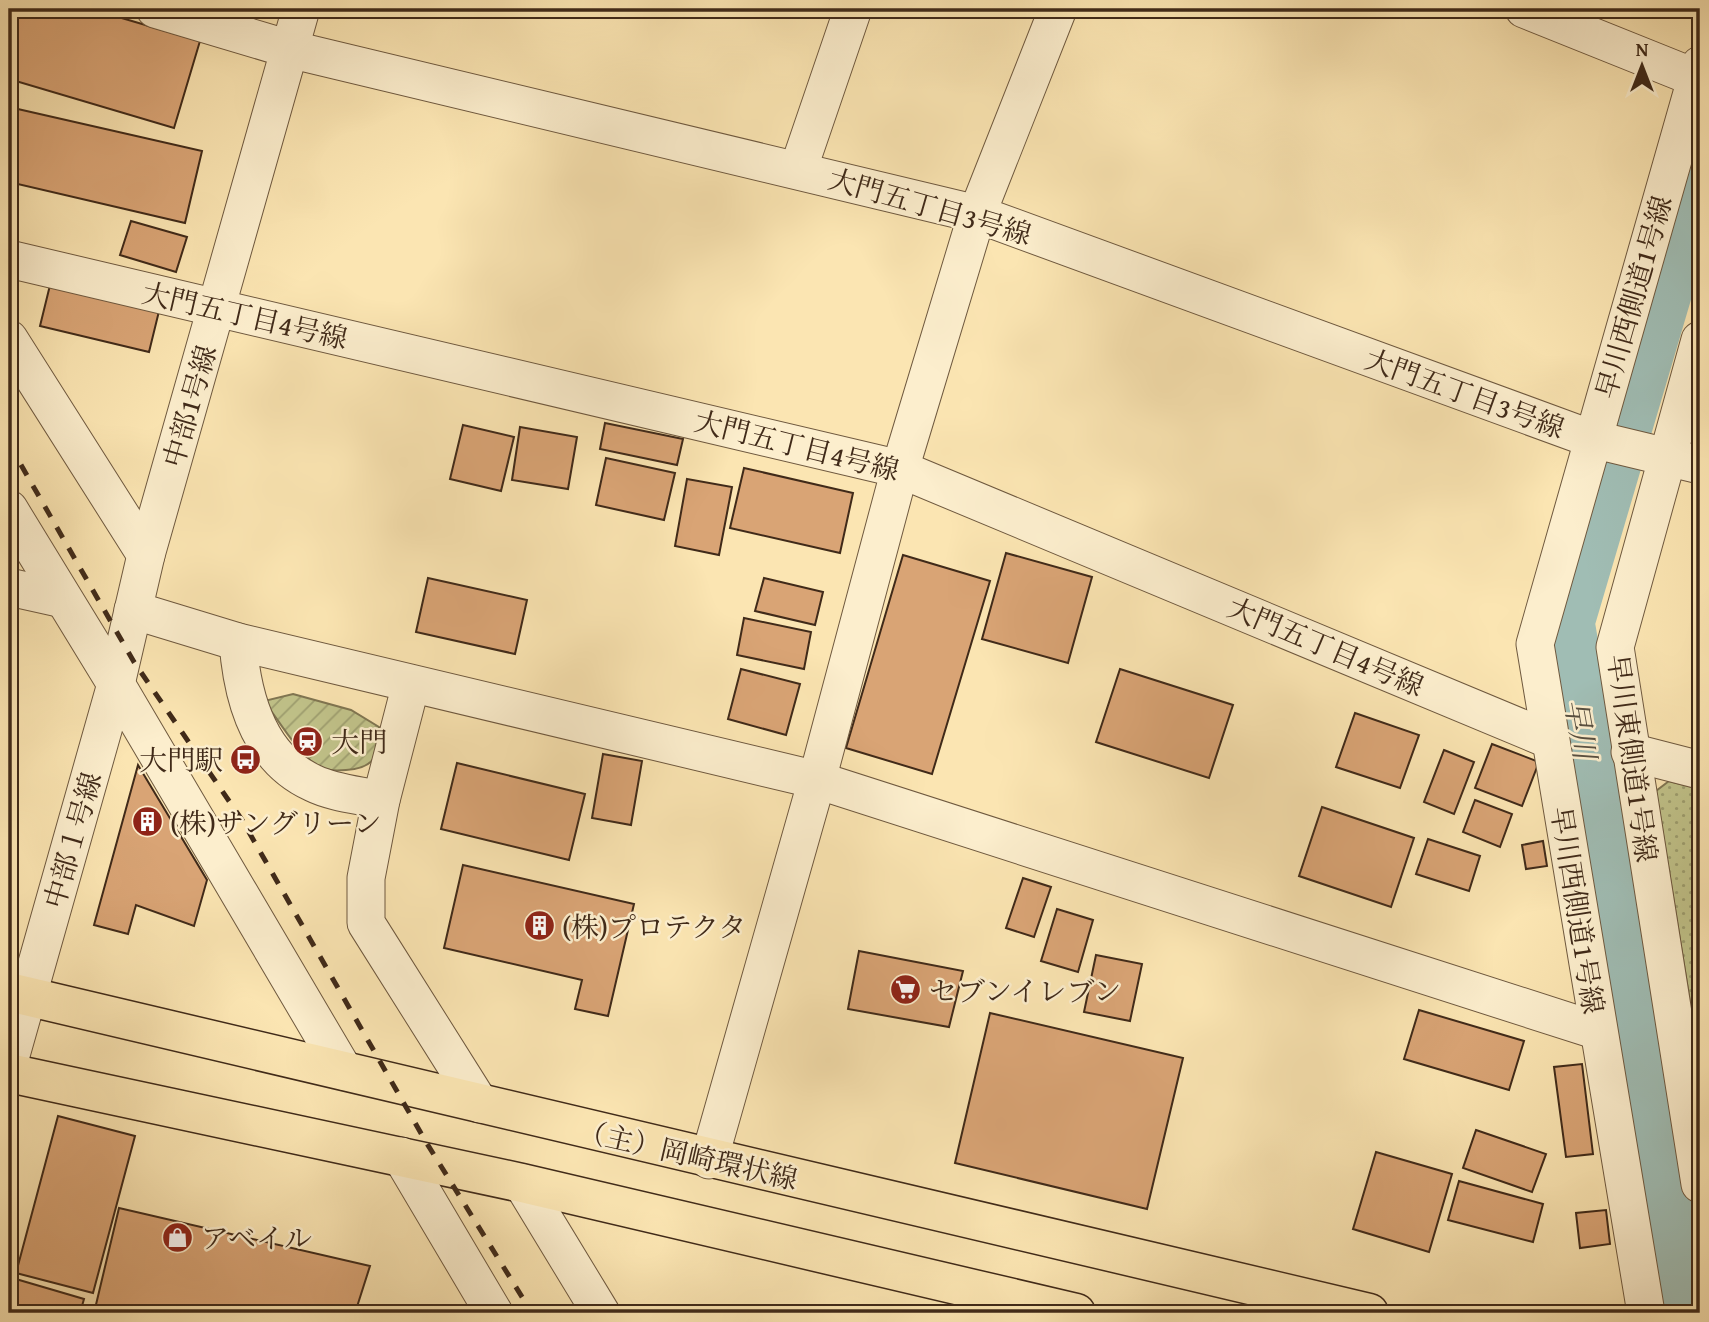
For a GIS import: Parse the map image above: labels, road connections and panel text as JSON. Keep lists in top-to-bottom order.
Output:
{
  "streets": {
    "main road": ["（主）岡崎環状線"],
    "street": [
      "大門五丁目3号線",
      "早川西側道1号線",
      "大門五丁目4号線",
      "中部1号線",
      "早川東側道1号線",
      "中部１号線"
    ]
  },
  "crossings": [
    ["大門五丁目3号線", "早川西側道1号線"],
    ["大門五丁目3号線", "中部1号線"],
    ["大門五丁目3号線", "早川東側道1号線"],
    ["早川西側道1号線", "大門五丁目4号線"],
    ["大門五丁目4号線", "中部1号線"],
    ["中部1号線", "中部１号線"],
    ["中部１号線", "（主）岡崎環状線"]
  ],
  "water": ["早川"],
  "places": {
    "station": ["大門"],
    "bus stop": ["大門駅"],
    "building": ["(株)サングリーン", "(株)プロテクタ"],
    "supermarket": ["セブンイレブン"],
    "shop": ["アベイル"]
  },
  "north": "top"
}
